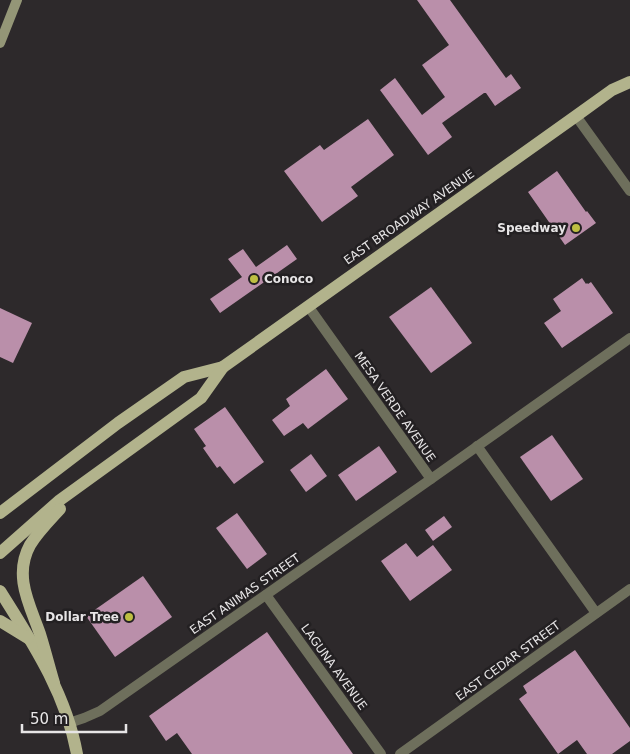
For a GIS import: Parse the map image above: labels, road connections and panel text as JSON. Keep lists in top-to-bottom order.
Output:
{
  "streets": {
    "main road": ["EAST BROADWAY AVENUE"],
    "street": [
      "MESA VERDE AVENUE",
      "EAST ANIMAS STREET",
      "EAST CEDAR STREET",
      "LAGUNA AVENUE"
    ]
  },
  "crossings": [
    ["EAST BROADWAY AVENUE", "MESA VERDE AVENUE"],
    ["MESA VERDE AVENUE", "EAST ANIMAS STREET"],
    ["EAST ANIMAS STREET", "LAGUNA AVENUE"]
  ],
  "places": ["Speedway", "Conoco", "Dollar Tree"],
  "scale_bar": "50 m"
}
